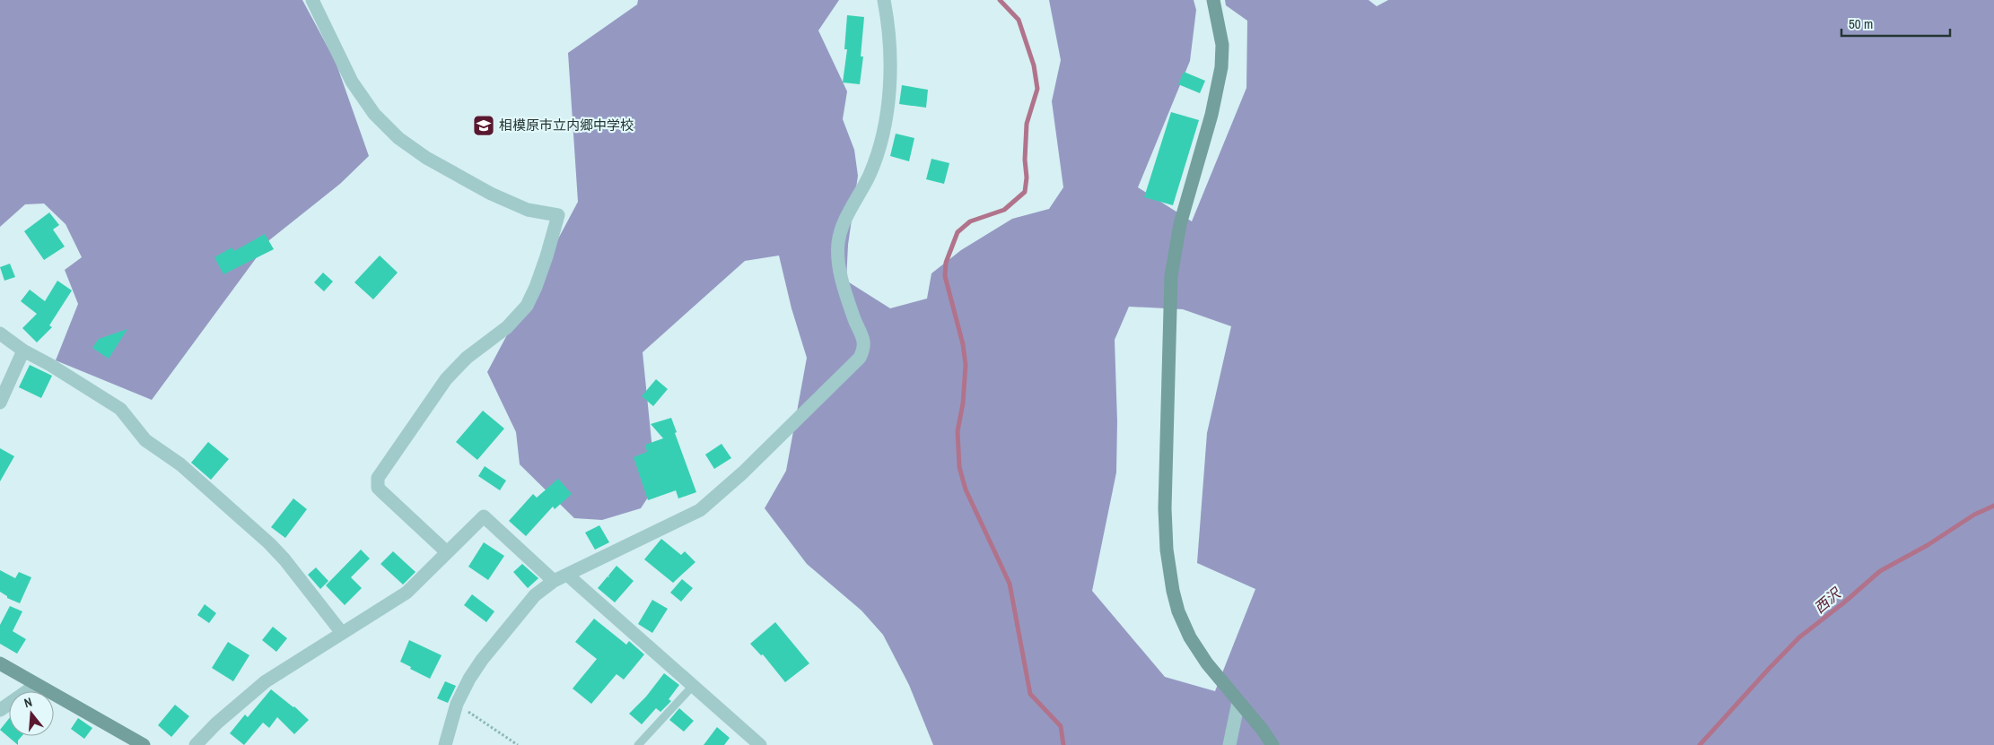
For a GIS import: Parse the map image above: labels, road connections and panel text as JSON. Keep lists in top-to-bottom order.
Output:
{
  "water": ["西沢"],
  "places": {
    "school or university": ["相模原市立内郷中学校"]
  },
  "scale_bar": "50 m",
  "north": "top"
}
